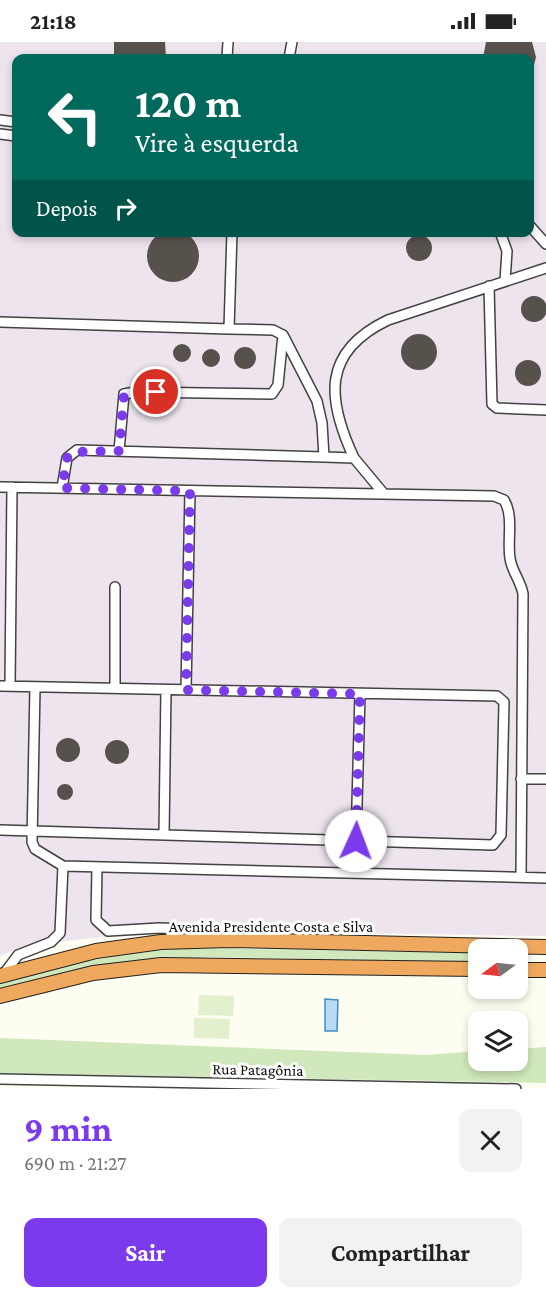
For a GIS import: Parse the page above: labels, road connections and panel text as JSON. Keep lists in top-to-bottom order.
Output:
{
  "streets": {
    "highway": ["Avenida Presidente Costa e Silva"],
    "street": ["Rua Patagônia"]
  },
  "north": "left",
  "page": {
    "status": "21:18",
    "turn": ["120 m", "Vire à esquerda"],
    "then": "Depois",
    "heading": ["9 min", "690 m · 21:27"],
    "buttons": ["Sair", "Compartilhar"]
  }
}
